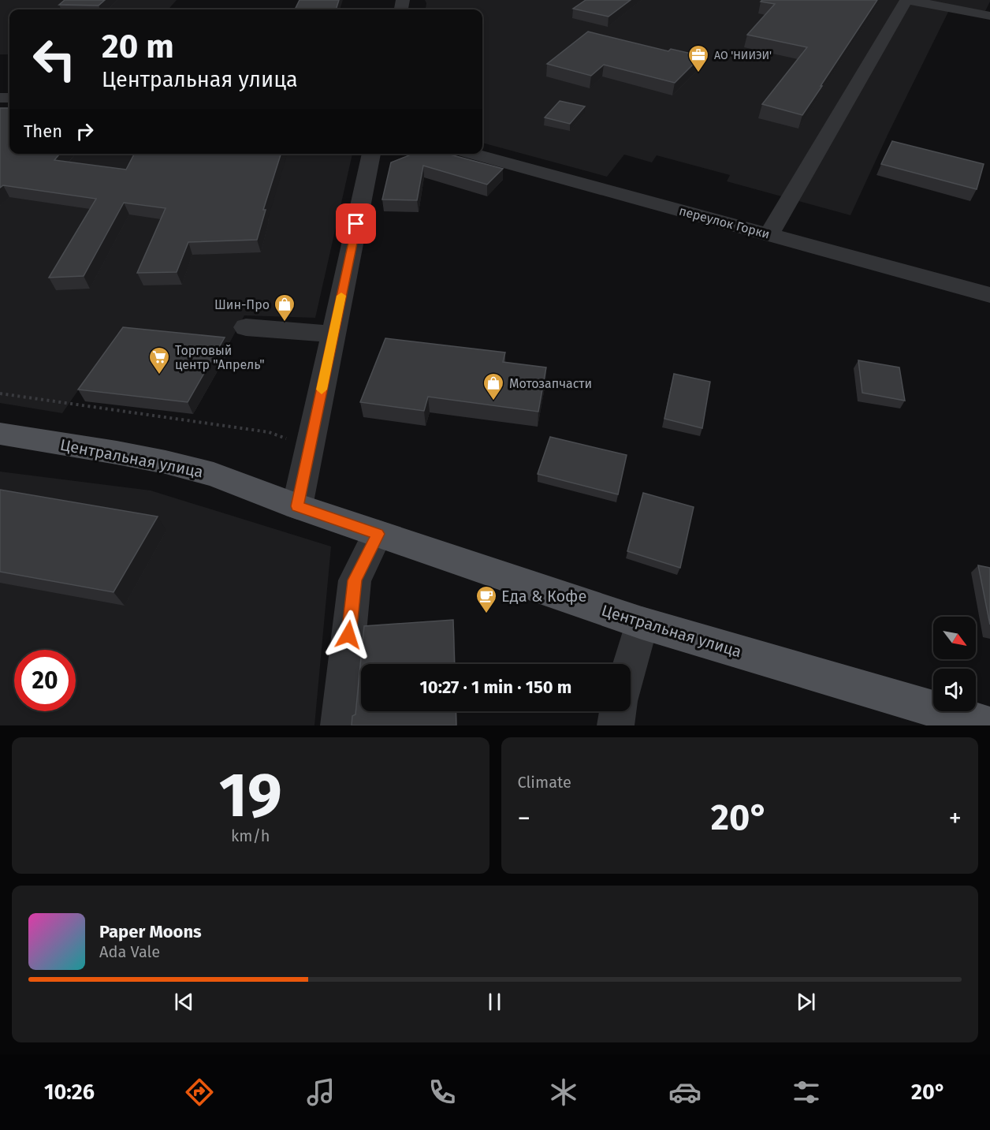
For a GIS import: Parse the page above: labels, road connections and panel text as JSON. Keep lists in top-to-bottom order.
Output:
{
  "streets": {
    "main road": ["Центральная улица"],
    "street": ["переулок Горки"]
  },
  "places": {
    "office": ["АО 'НИИЭИ'"],
    "shop": ["Шин-Про", "Мотозапчасти"],
    "supermarket": ["Торговый центр \"Апрель\""],
    "cafe": ["Еда & Кофе"]
  },
  "north": "bottom right",
  "page": {
    "turn": ["20 m", "Центральная улица"],
    "then": "Then",
    "limit": "20",
    "trip": "10:27 · 1 min · 150 m",
    "tile": [
      ["19", "km/h"],
      "Climate"
    ],
    "heat": ["−", "20°", "+"],
    "song": ["Paper Moons", "Ada Vale"],
    "tabs": ["10:26", "20°"]
  }
}
